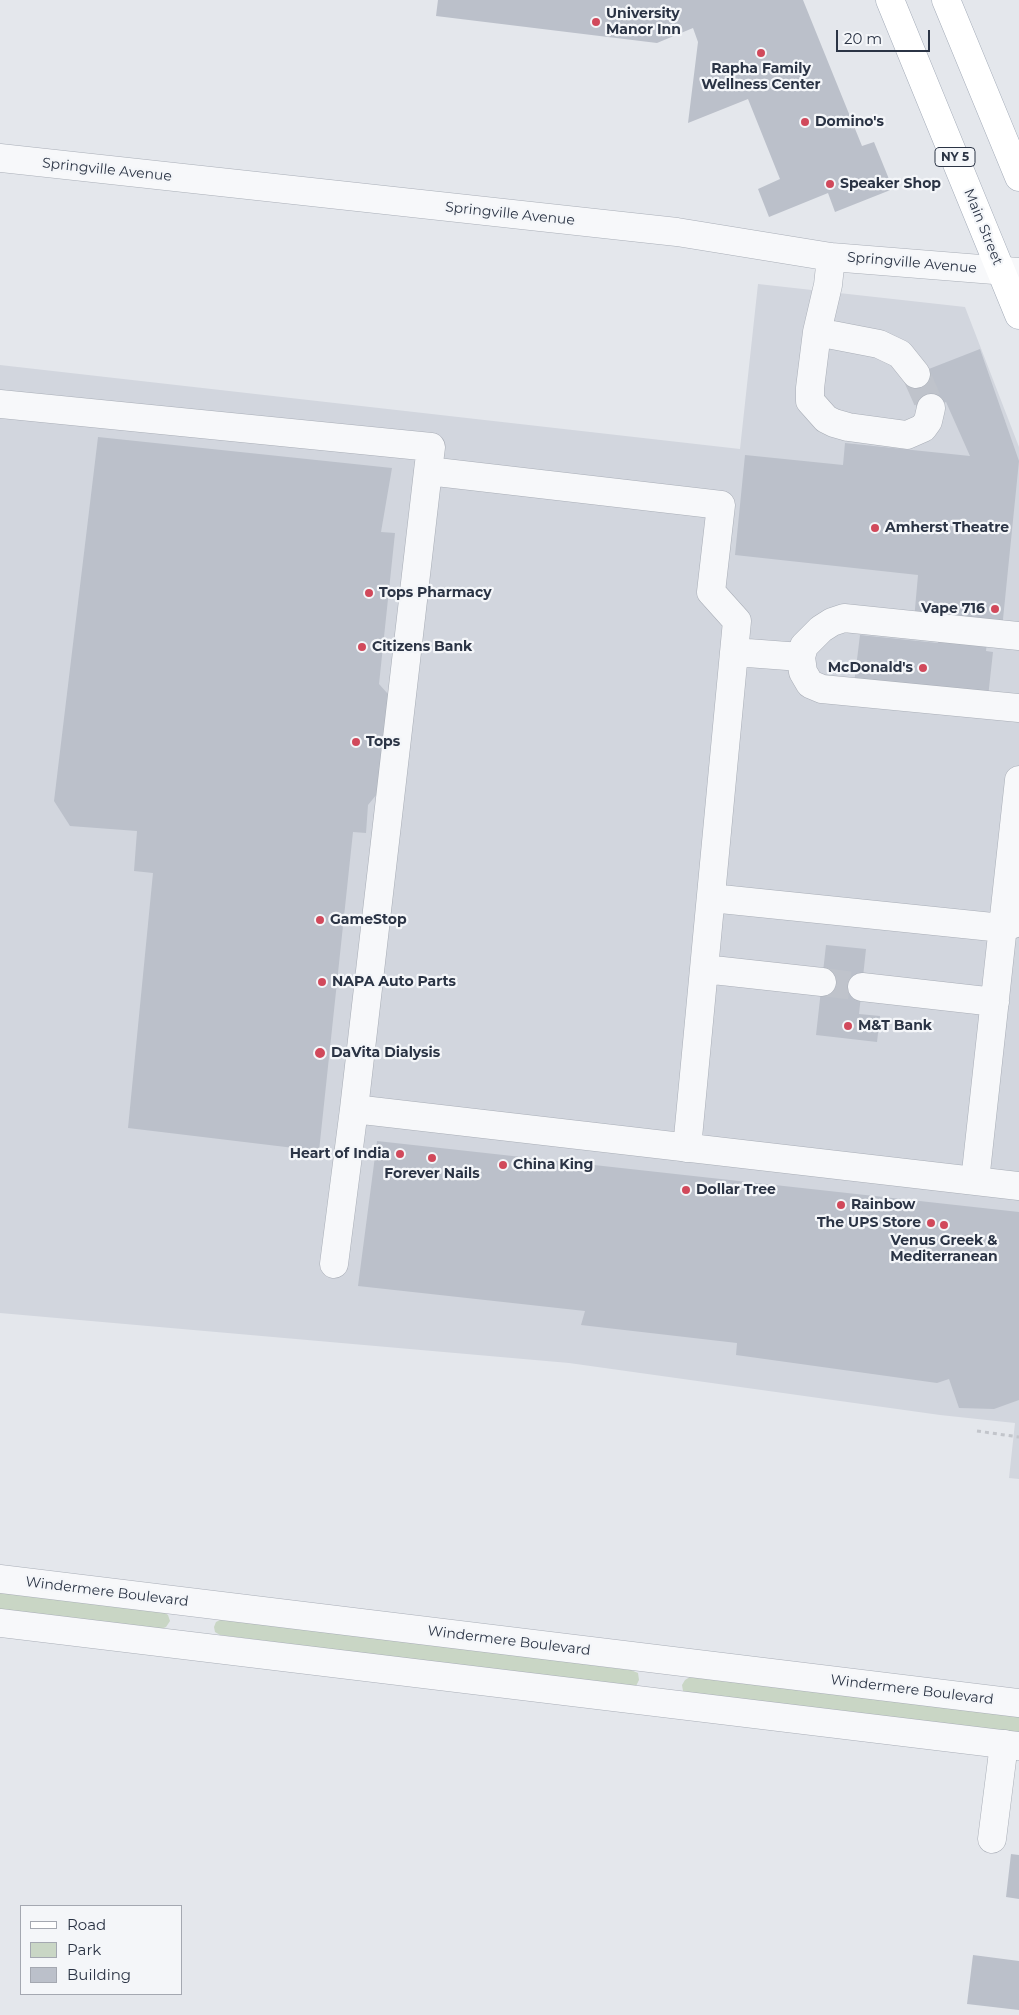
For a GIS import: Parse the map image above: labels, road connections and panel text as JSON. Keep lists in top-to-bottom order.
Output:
{
  "streets": {
    "main road": ["NY 5", "Main Street"],
    "street": ["Springville Avenue", "Windermere Boulevard"]
  },
  "crossings": [
    ["Springville Avenue", "Main Street"]
  ],
  "places": [
    "University Manor Inn",
    "Rapha Family Wellness Center",
    "Domino's",
    "Speaker Shop",
    "Amherst Theatre",
    "Tops Pharmacy",
    "Vape 716",
    "Citizens Bank",
    "McDonald's",
    "Tops",
    "GameStop",
    "NAPA Auto Parts",
    "M&T Bank",
    "DaVita Dialysis",
    "Heart of India",
    "Forever Nails",
    "China King",
    "Dollar Tree",
    "Rainbow",
    "The UPS Store",
    "Venus Greek & Mediterranean"
  ],
  "legend": ["Road", "Park", "Building"],
  "scale_bar": "20 m"
}
